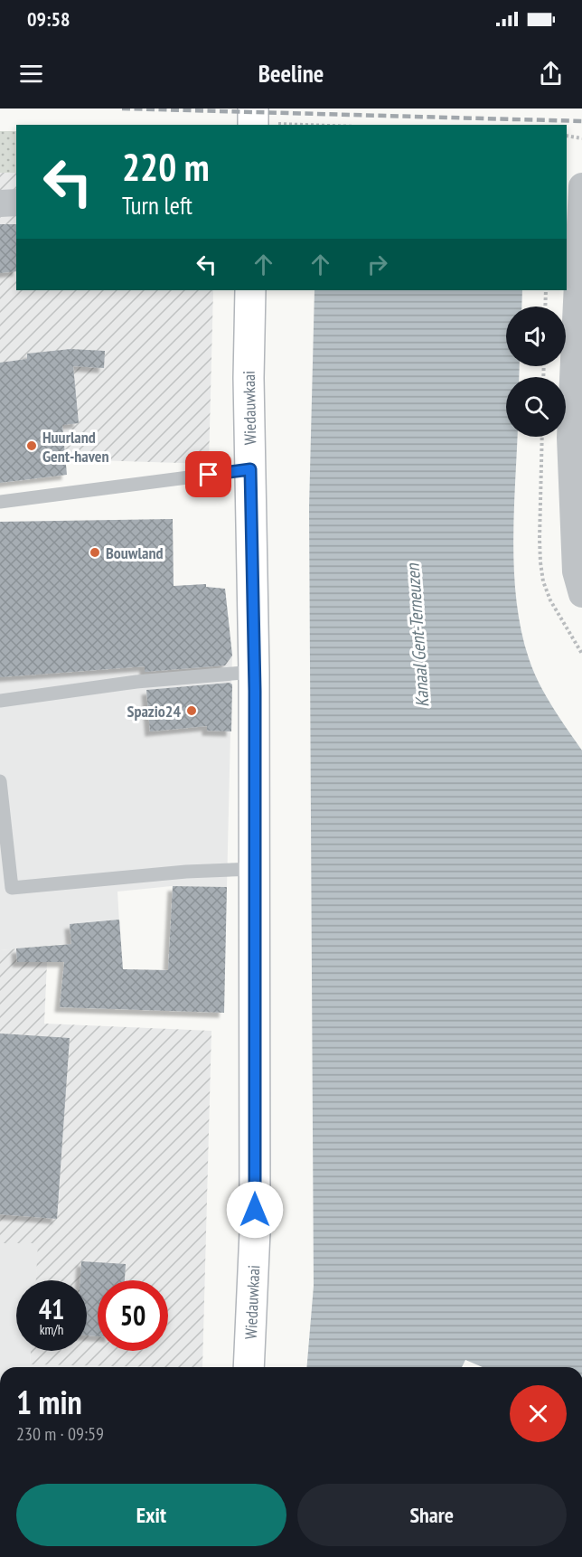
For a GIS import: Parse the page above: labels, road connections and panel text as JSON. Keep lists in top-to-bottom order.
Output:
{
  "streets": {
    "main road": ["Wiedauwkaai"]
  },
  "water": ["Kanaal Gent-Terneuzen"],
  "places": ["Huurland Gent-haven", "Bouwland", "Spazio24"],
  "page": {
    "status": "09:58",
    "header": "Beeline",
    "turn": ["220 m", "Turn left"],
    "speed": "41 km/h",
    "limit": "50",
    "heading": ["1 min", "230 m · 09:59"],
    "buttons": ["Exit", "Share"]
  }
}
